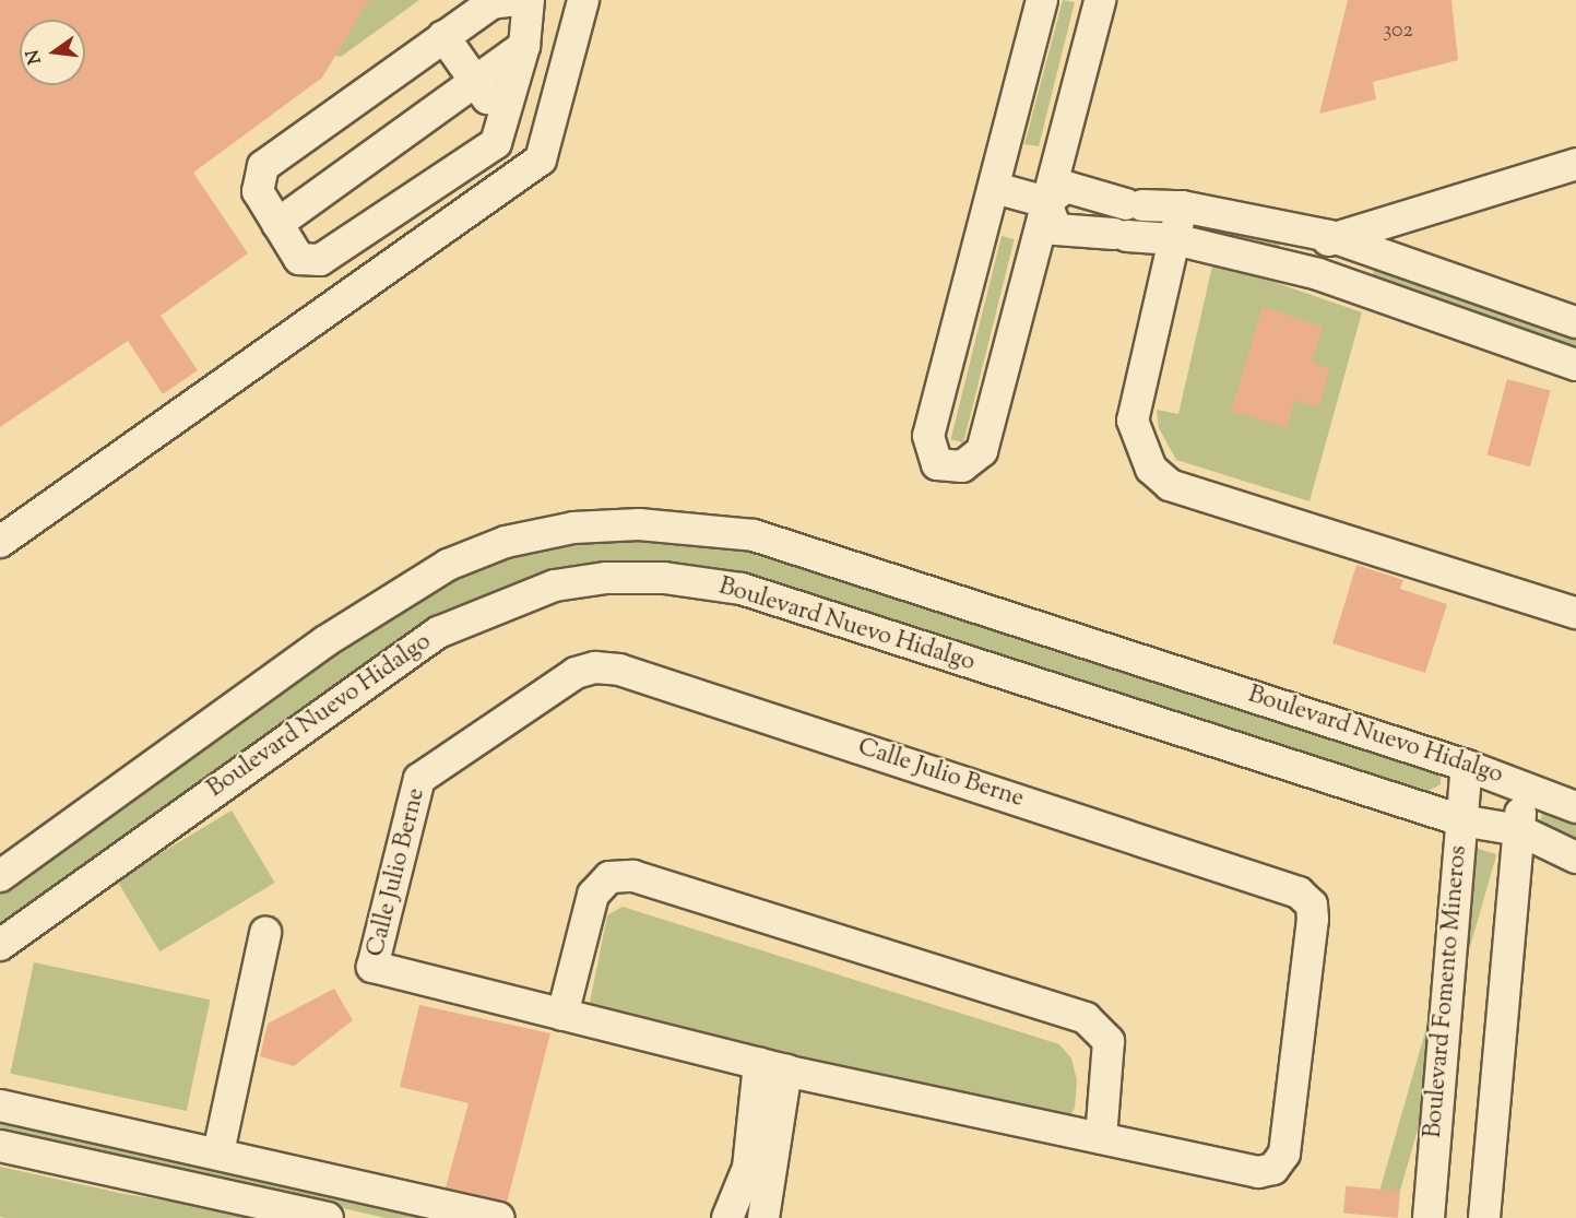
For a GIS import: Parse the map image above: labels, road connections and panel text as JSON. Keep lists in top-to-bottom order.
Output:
{
  "streets": {
    "street": ["Boulevard Nuevo Hidalgo", "Calle Julio Berne", "Boulevard Fomento Mineros"]
  },
  "crossings": [
    ["Boulevard Nuevo Hidalgo", "Boulevard Fomento Mineros"]
  ],
  "house_numbers": ["302"],
  "north": "left"
}
